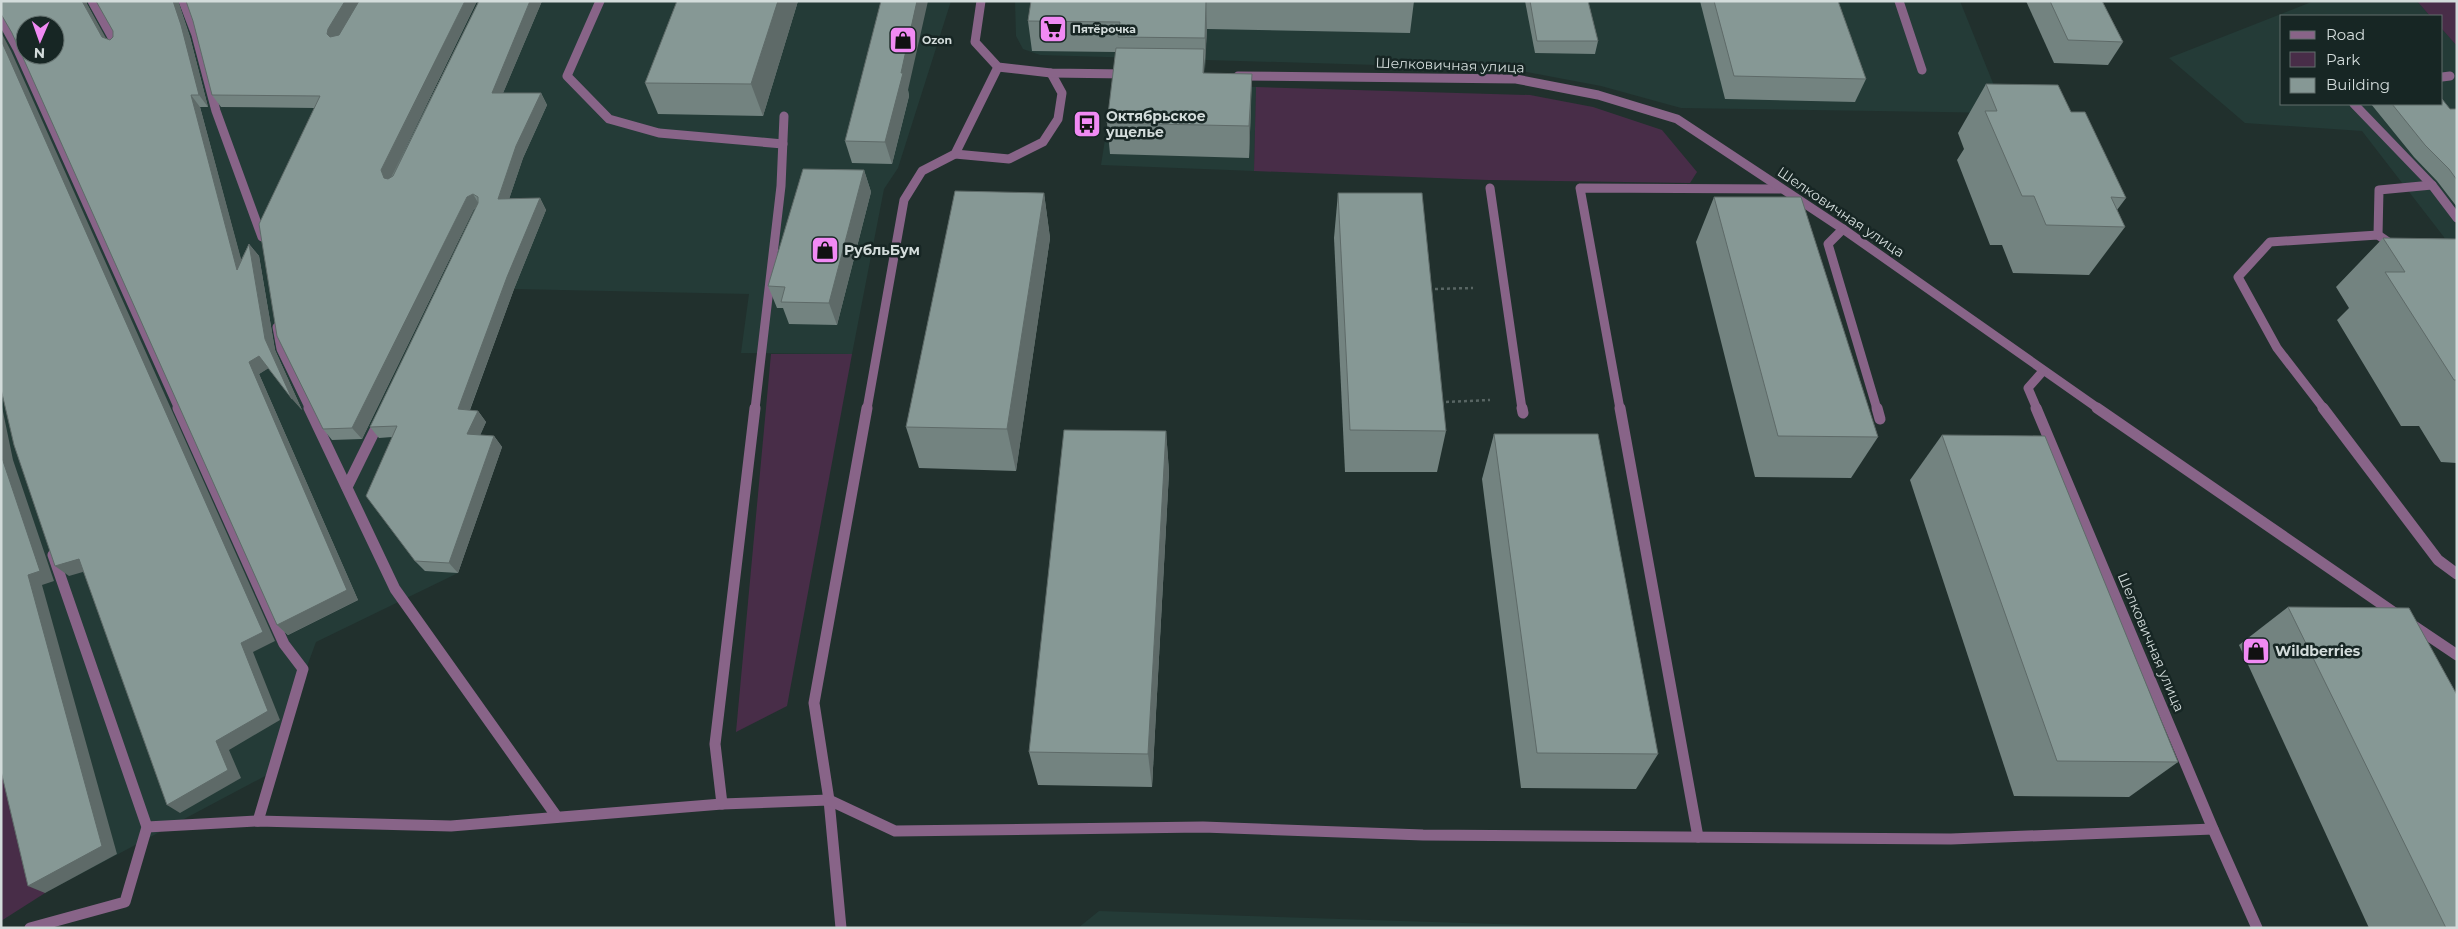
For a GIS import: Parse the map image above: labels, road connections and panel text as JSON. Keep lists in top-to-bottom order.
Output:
{
  "streets": {
    "street": ["Шелковичная улица"]
  },
  "places": {
    "supermarket": ["Пятёрочка"],
    "shop": ["Ozon", "РубльБум", "Wildberries"],
    "bus stop": ["Октябрьское ущелье"]
  },
  "legend": ["Road", "Park", "Building"],
  "north": "bottom"
}
